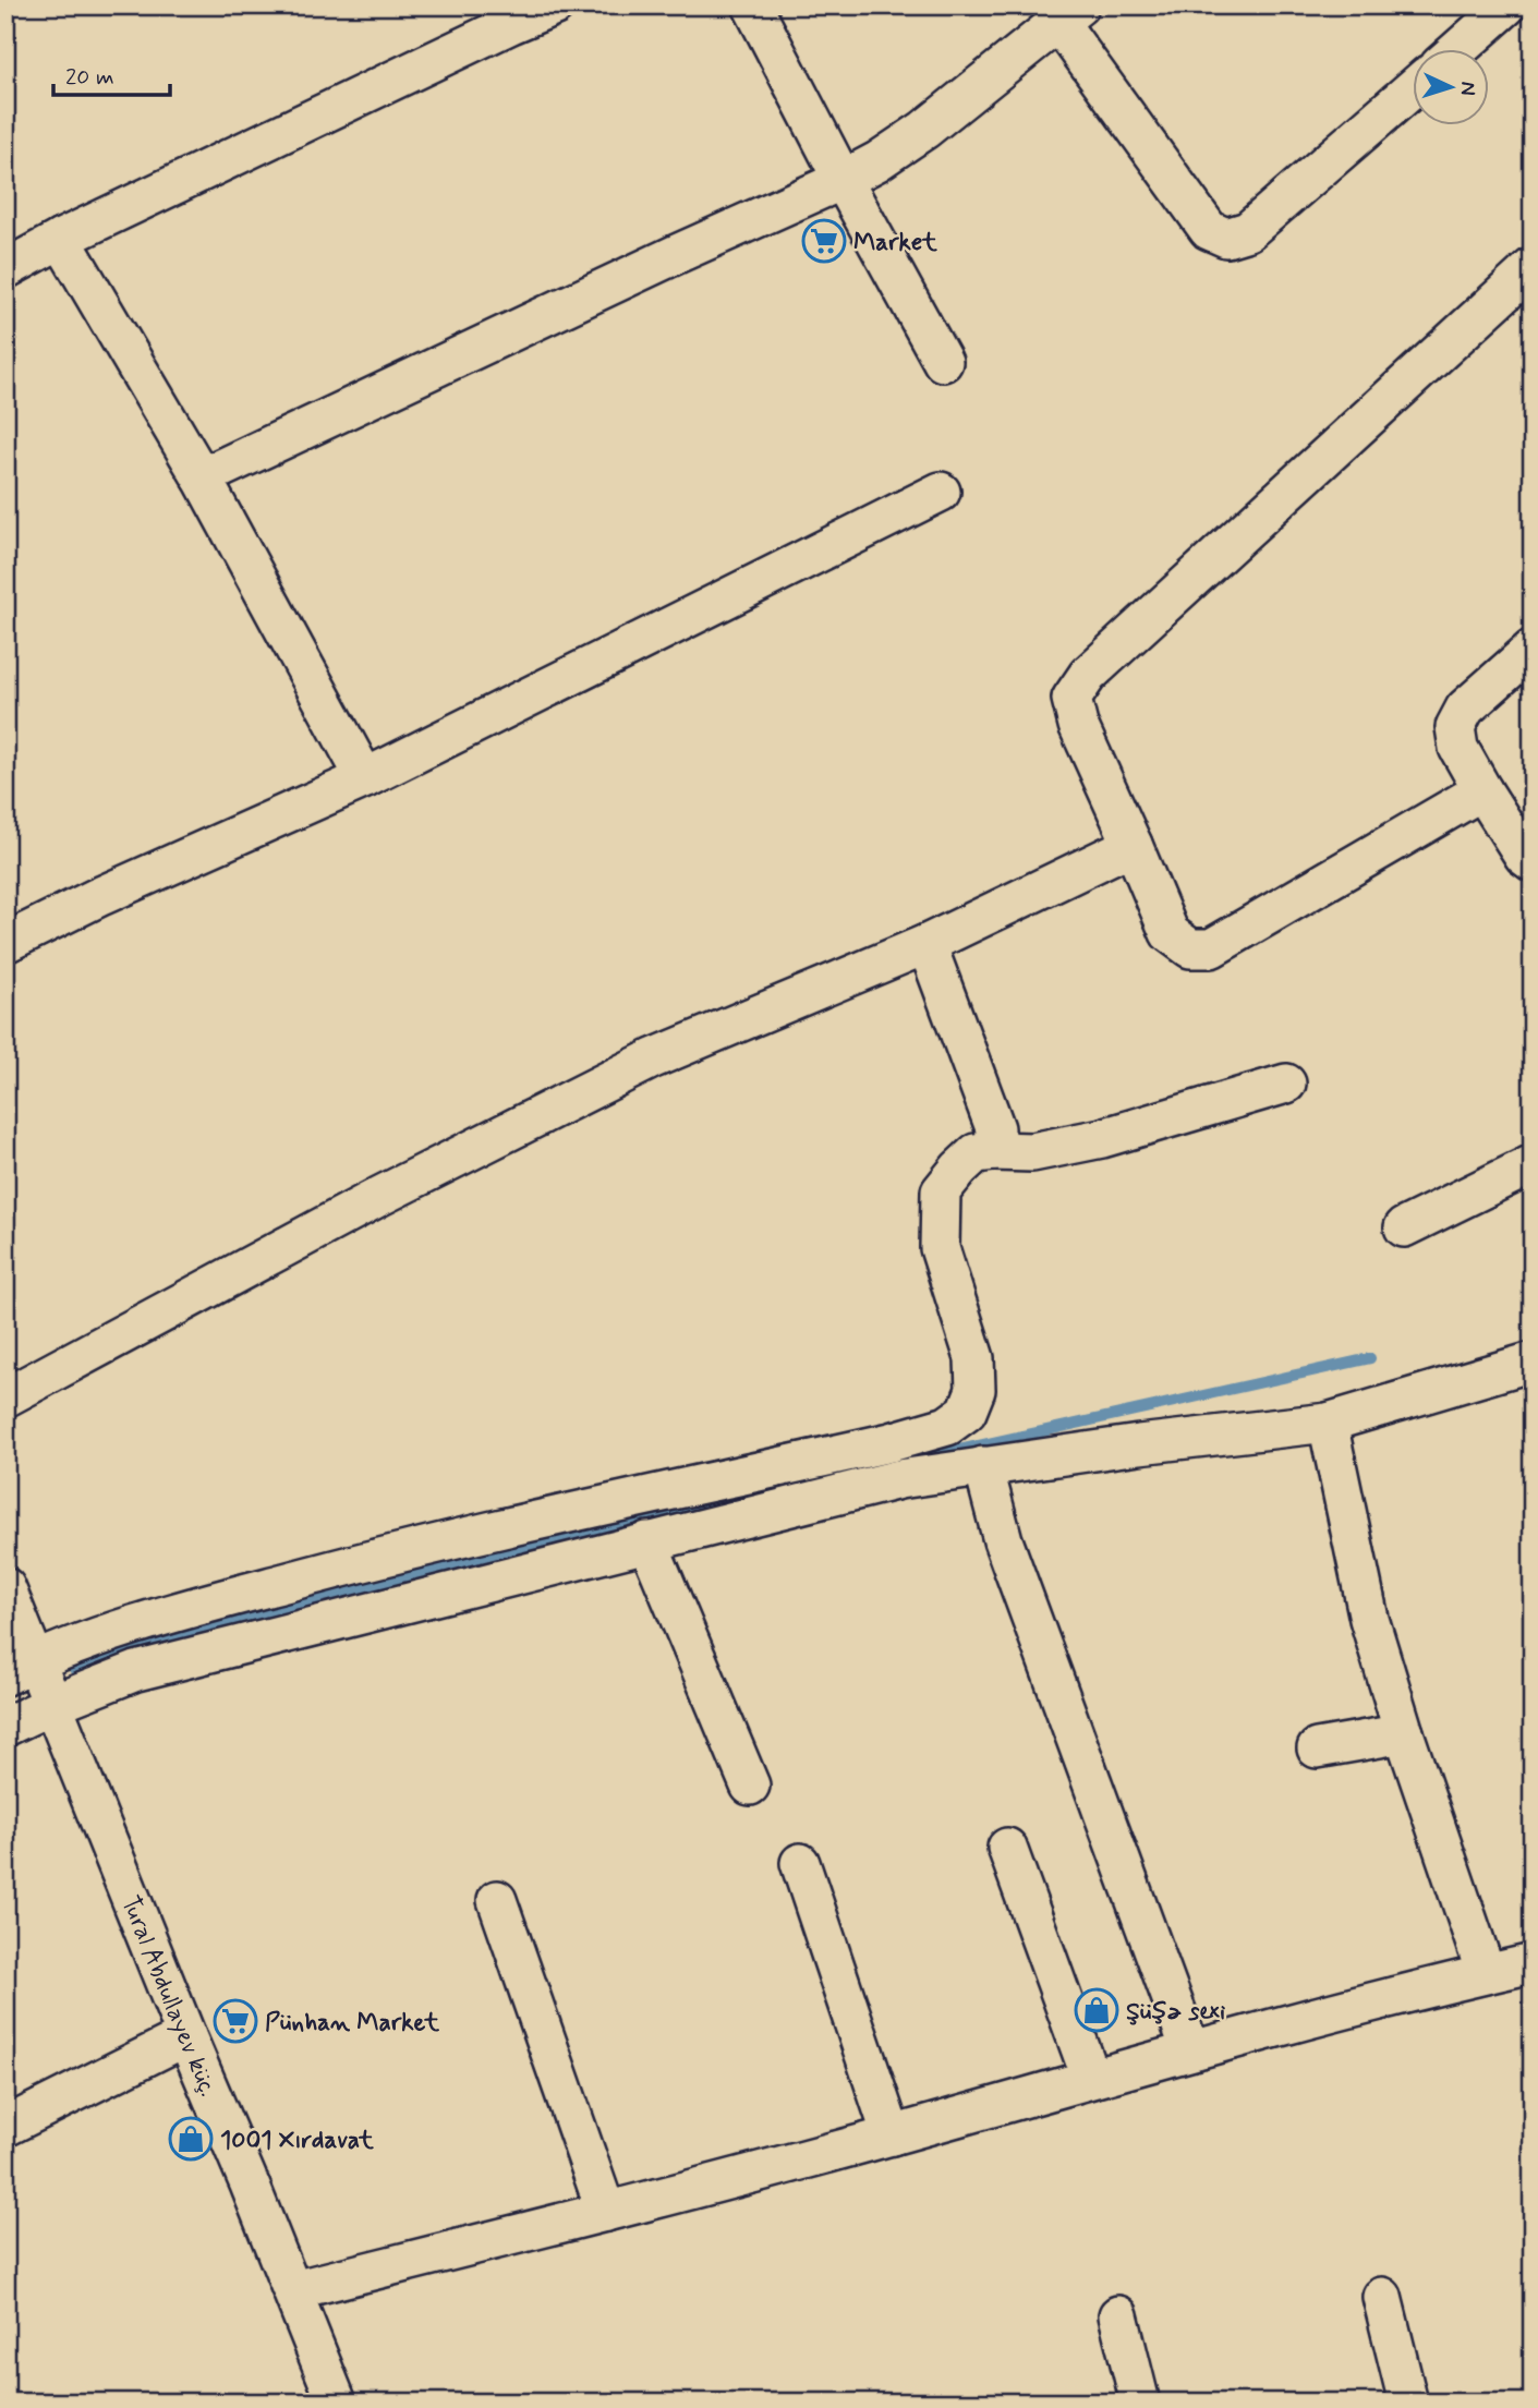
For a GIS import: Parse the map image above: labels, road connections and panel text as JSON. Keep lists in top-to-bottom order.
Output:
{
  "streets": {
    "street": ["Tural Abdullayev küç."]
  },
  "places": {
    "supermarket": ["Market", "Pünhan Market"],
    "shop": ["Şüşə sexi", "1001 Xırdavat"]
  },
  "scale_bar": "20 m",
  "north": "right"
}
